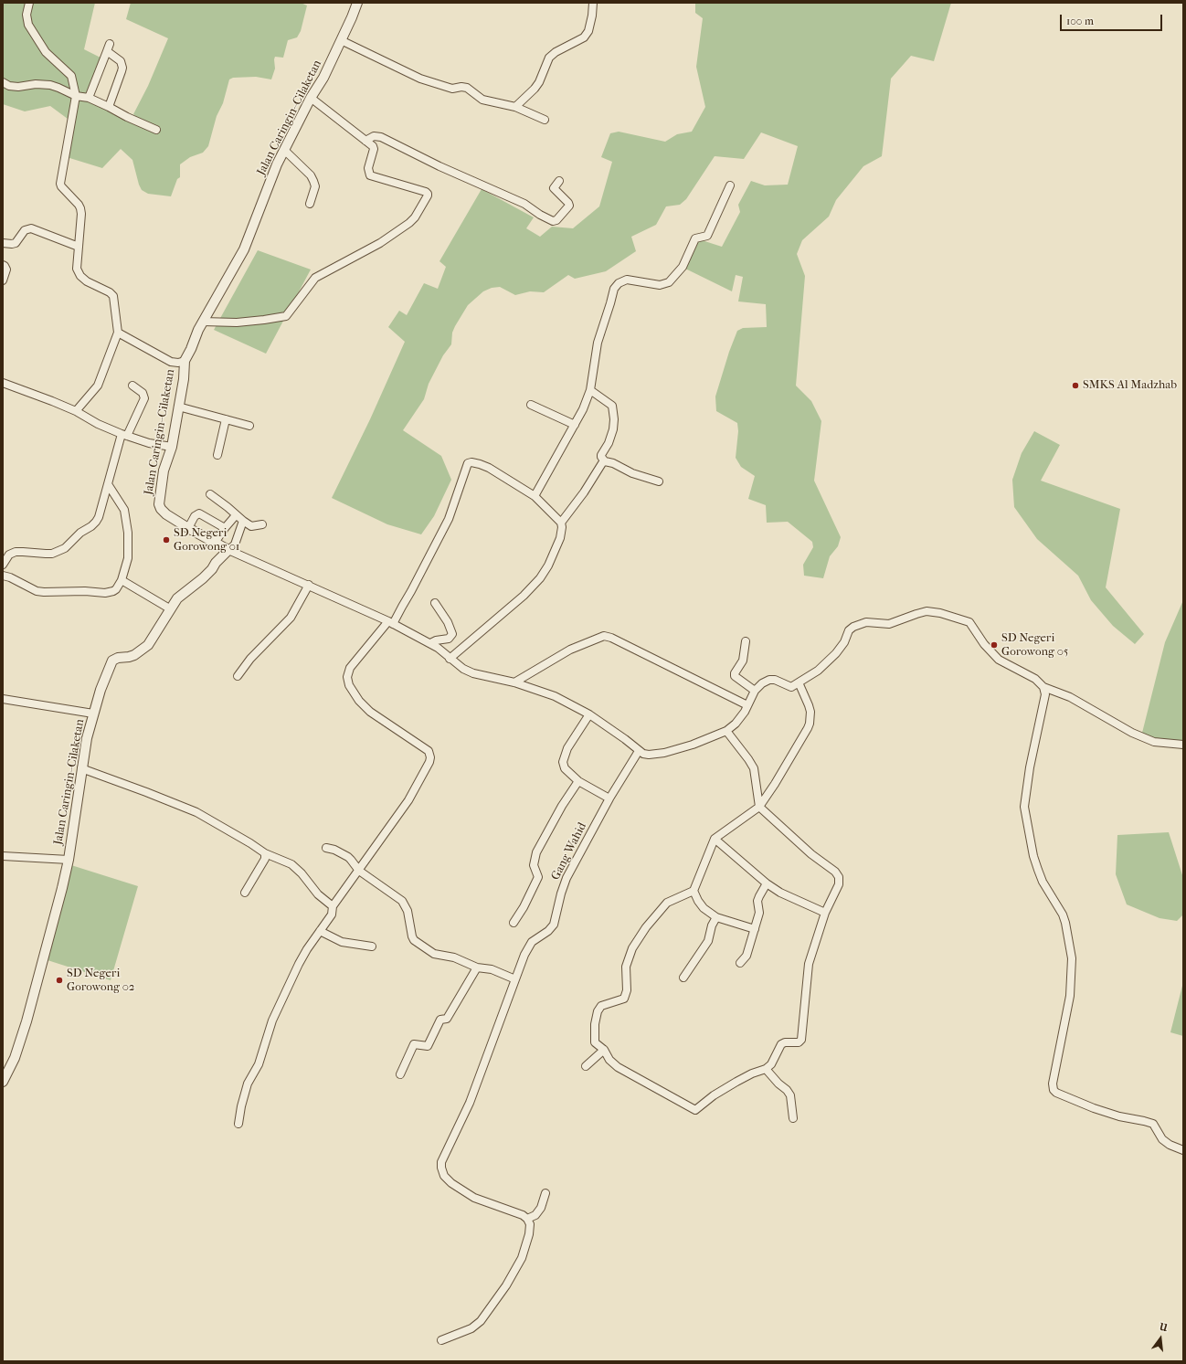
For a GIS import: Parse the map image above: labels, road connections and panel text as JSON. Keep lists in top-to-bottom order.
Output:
{
  "streets": {
    "street": ["Jalan Caringin–Cilaketan", "Gang Wahid"]
  },
  "places": [
    "SMKS Al Madzhab",
    "SD Negeri Gorowong 01",
    "SD Negeri Gorowong 05",
    "SD Negeri Gorowong 02"
  ],
  "scale_bar": "100 m",
  "north": "top"
}
